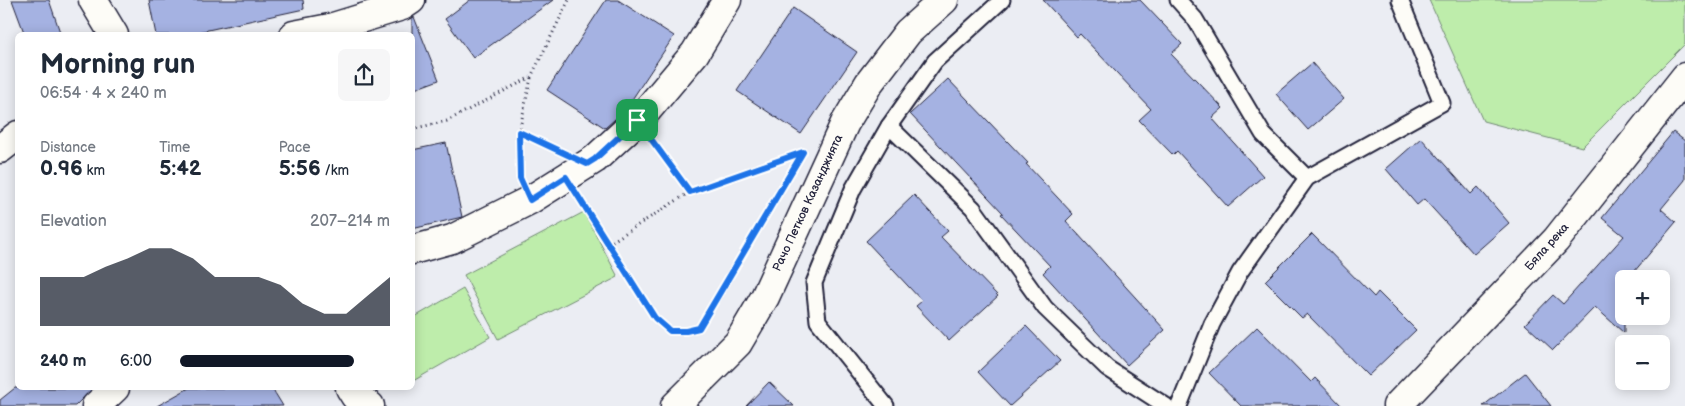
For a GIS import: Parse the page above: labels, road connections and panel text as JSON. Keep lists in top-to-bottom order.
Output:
{
  "streets": {
    "street": ["Рачо Петков Казанджията", "Бяла река"]
  },
  "page": {
    "heading": ["Morning run", "06:54 · 4 × 240 m"],
    "stats": [
      ["Distance", "0.96 km"],
      ["Time", "5:42"],
      ["Pace", "5:56 /km"]
    ],
    "chart": ["Elevation", "207–214 m"],
    "map_buttons": ["+", "−"],
    "list": [
      {
        "name": "240 m",
        "note": "6:00"
      }
    ]
  }
}
